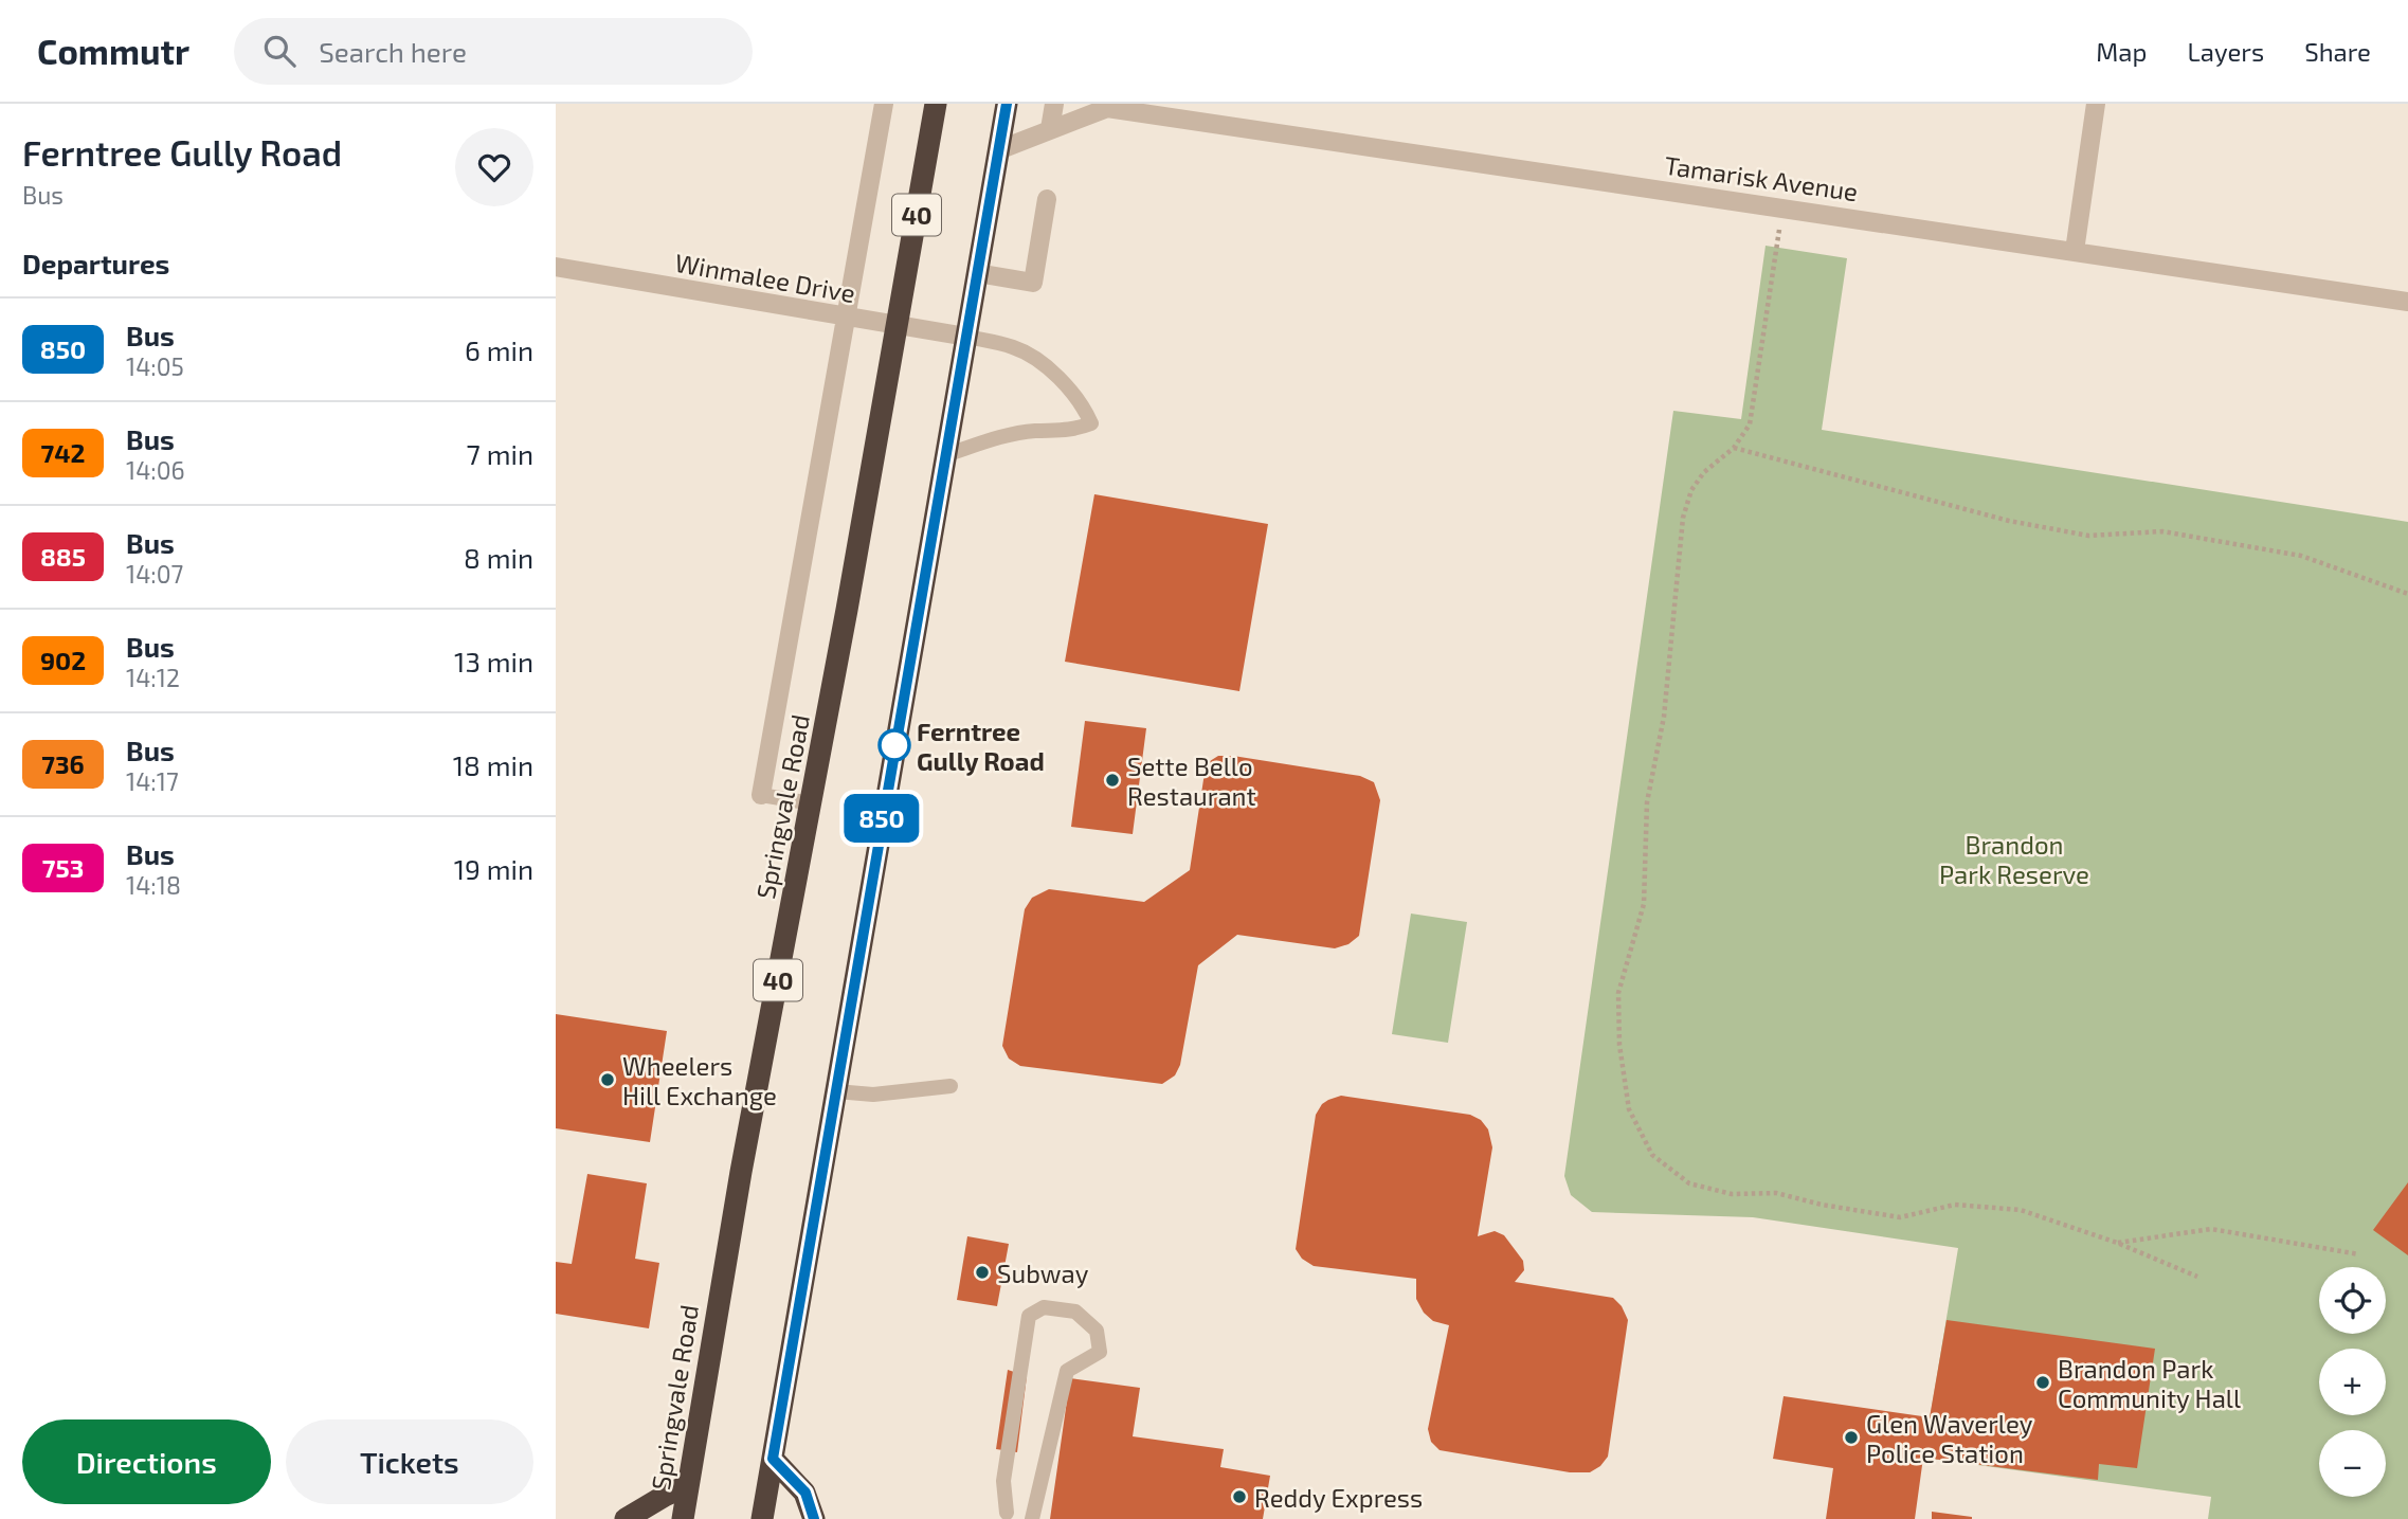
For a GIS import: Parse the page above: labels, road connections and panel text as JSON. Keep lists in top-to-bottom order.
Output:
{
  "streets": {
    "highway": ["40", "Springvale Road"],
    "street": ["Tamarisk Avenue", "Winmalee Drive"]
  },
  "crossings": [
    ["Winmalee Drive", "Springvale Road"]
  ],
  "parks": ["Brandon Park Reserve"],
  "places": [
    "Ferntree Gully Road",
    "Sette Bello Restaurant",
    "Wheelers Hill Exchange",
    "Subway",
    "Brandon Park Community Hall",
    "Glen Waverley Police Station",
    "Reddy Express"
  ],
  "lines": ["bus line 850"],
  "page": {
    "header": "Commutr",
    "search": "Search here",
    "nav": ["Map", "Layers", "Share"],
    "heading": [
      ["Ferntree Gully Road", "Bus"],
      "Departures"
    ],
    "on_map": "850",
    "list": [
      {
        "mark": "850",
        "name": "Bus",
        "note": "14:05",
        "value": "6 min"
      },
      {
        "mark": "742",
        "name": "Bus",
        "note": "14:06",
        "value": "7 min"
      },
      {
        "mark": "885",
        "name": "Bus",
        "note": "14:07",
        "value": "8 min"
      },
      {
        "mark": "902",
        "name": "Bus",
        "note": "14:12",
        "value": "13 min"
      },
      {
        "mark": "736",
        "name": "Bus",
        "note": "14:17",
        "value": "18 min"
      },
      {
        "mark": "753",
        "name": "Bus",
        "note": "14:18",
        "value": "19 min"
      }
    ],
    "map_buttons": ["+", "−"],
    "buttons": ["Directions", "Tickets"]
  }
}
